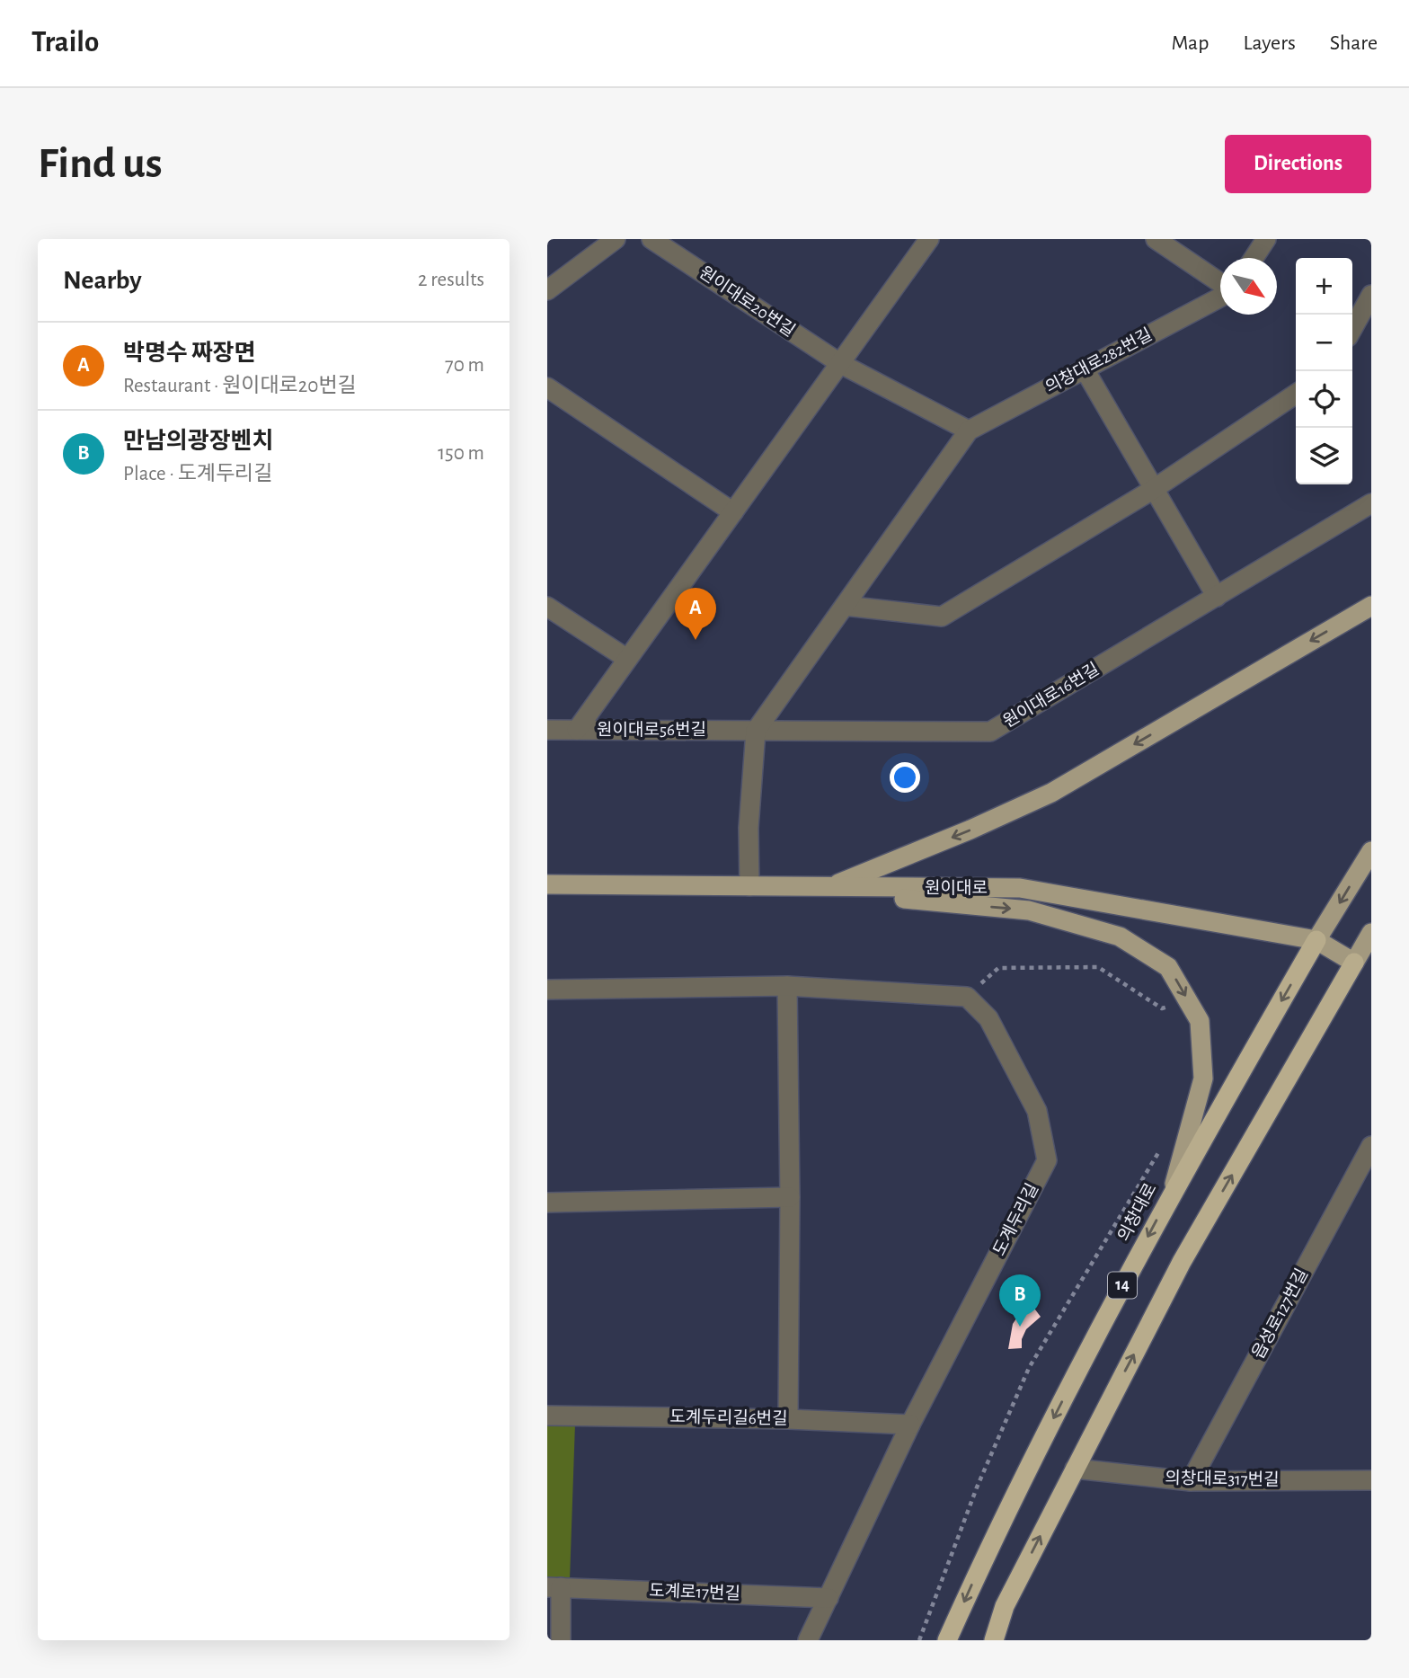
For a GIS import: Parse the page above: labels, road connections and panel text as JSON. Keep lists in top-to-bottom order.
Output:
{
  "streets": {
    "highway": ["의창대로", "14"],
    "main road": ["원이대로"],
    "street": [
      "원이대로20번길",
      "의창대로282번길",
      "원이대로16번길",
      "원이대로56번길",
      "도계두리길",
      "읍성로127번길",
      "도계두리길6번길",
      "의창대로317번길",
      "도계로17번길"
    ]
  },
  "crossings": [
    ["원이대로20번길", "의창대로282번길"],
    ["원이대로16번길", "원이대로56번길"],
    ["원이대로", "의창대로"],
    ["원이대로", "14"],
    ["도계두리길", "도계두리길6번길"],
    ["도계두리길", "도계로17번길"],
    ["14", "의창대로317번길"],
    ["읍성로127번길", "의창대로317번길"]
  ],
  "one_way": ["의창대로"],
  "north": "bottom right",
  "page": {
    "header": "Trailo",
    "nav": ["Map", "Layers", "Share"],
    "buttons": "Directions",
    "title": "Find us",
    "heading": ["Nearby", "2 results"],
    "map_buttons": ["+", "−"],
    "list": [
      {
        "mark": "A",
        "name": "박명수 짜장면",
        "note": "Restaurant · 원이대로20번길",
        "value": "70 m"
      },
      {
        "mark": "B",
        "name": "만남의광장벤치",
        "note": "Place · 도계두리길",
        "value": "150 m"
      }
    ],
    "pins": ["A", "B"]
  }
}
